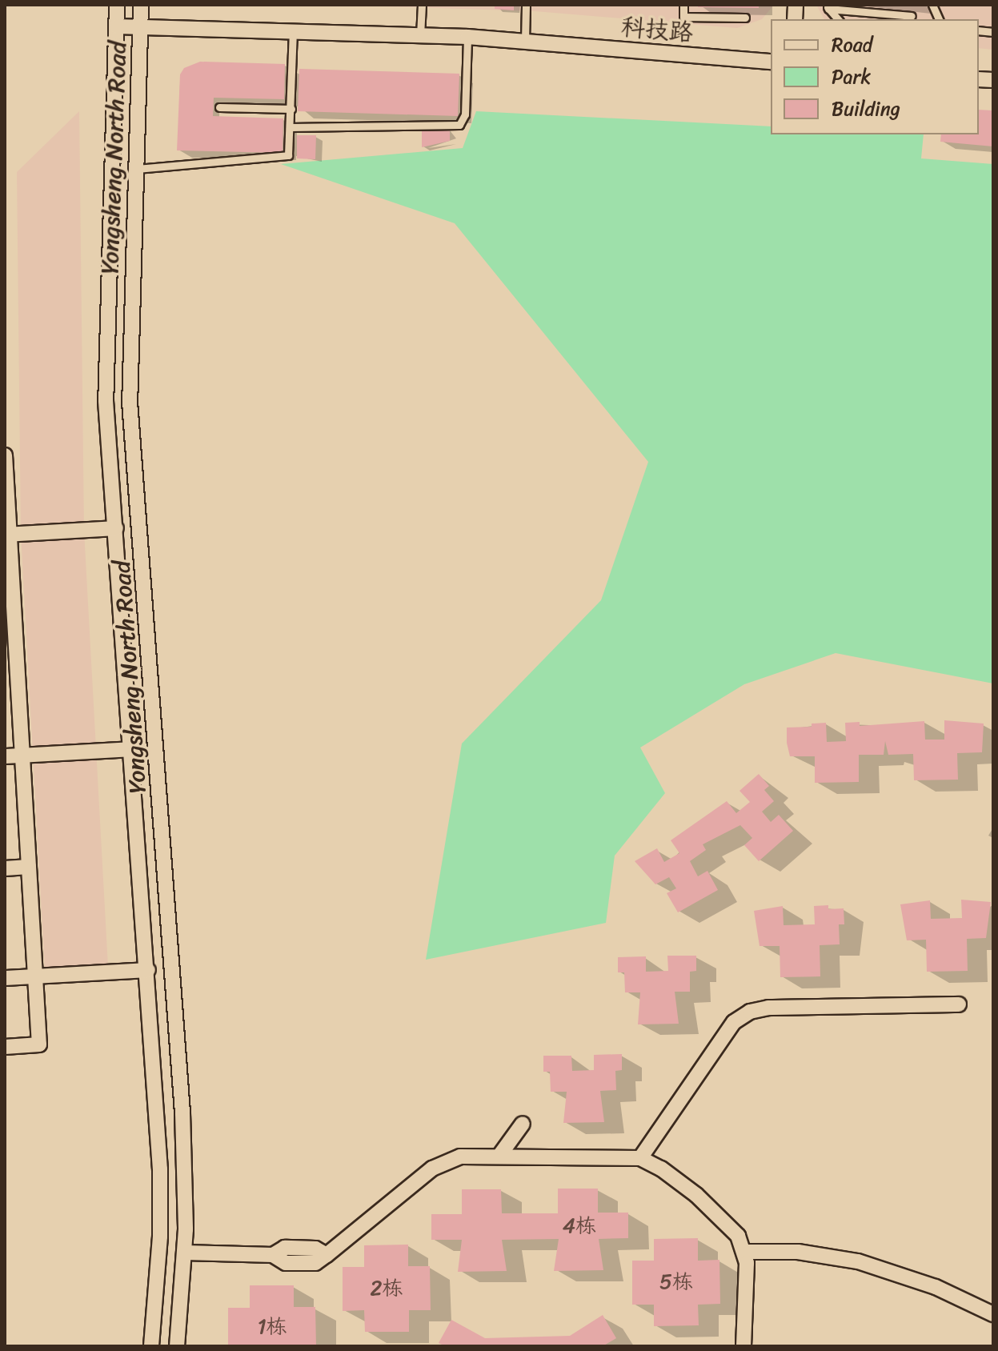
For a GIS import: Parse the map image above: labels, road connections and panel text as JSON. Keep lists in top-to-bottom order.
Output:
{
  "streets": {
    "street": ["科技路", "Yongsheng North Road"]
  },
  "crossings": [
    ["科技路", "Yongsheng North Road"]
  ],
  "house_numbers": [
    "4栋",
    "5栋",
    "2栋",
    "1栋"
  ],
  "legend": ["Road", "Park", "Building"]
}
